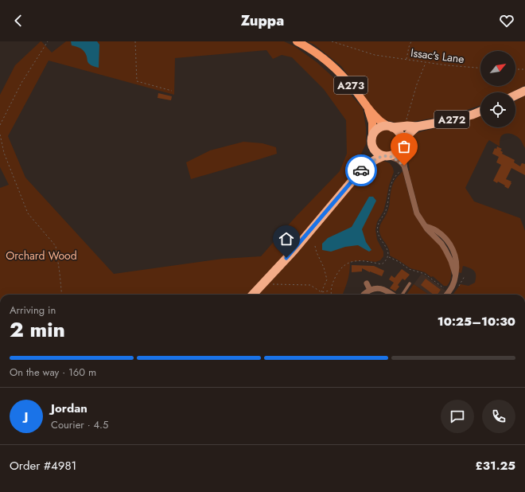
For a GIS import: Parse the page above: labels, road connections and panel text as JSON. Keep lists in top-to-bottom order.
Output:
{
  "streets": {
    "highway": ["A272"],
    "main road": ["A273"],
    "path": ["Issac's Lane"]
  },
  "crossings": [
    ["A273", "A272"]
  ],
  "parks": ["Orchard Wood"],
  "north": "top right",
  "page": {
    "header": "Zuppa",
    "heading": ["2 min", "Arriving in", "10:25–10:30"],
    "panel": [
      "Jordan",
      "Courier · 4.5",
      "Order #4981",
      "£31.25"
    ],
    "bar": "On the way · 160 m",
    "round": "J"
  }
}
